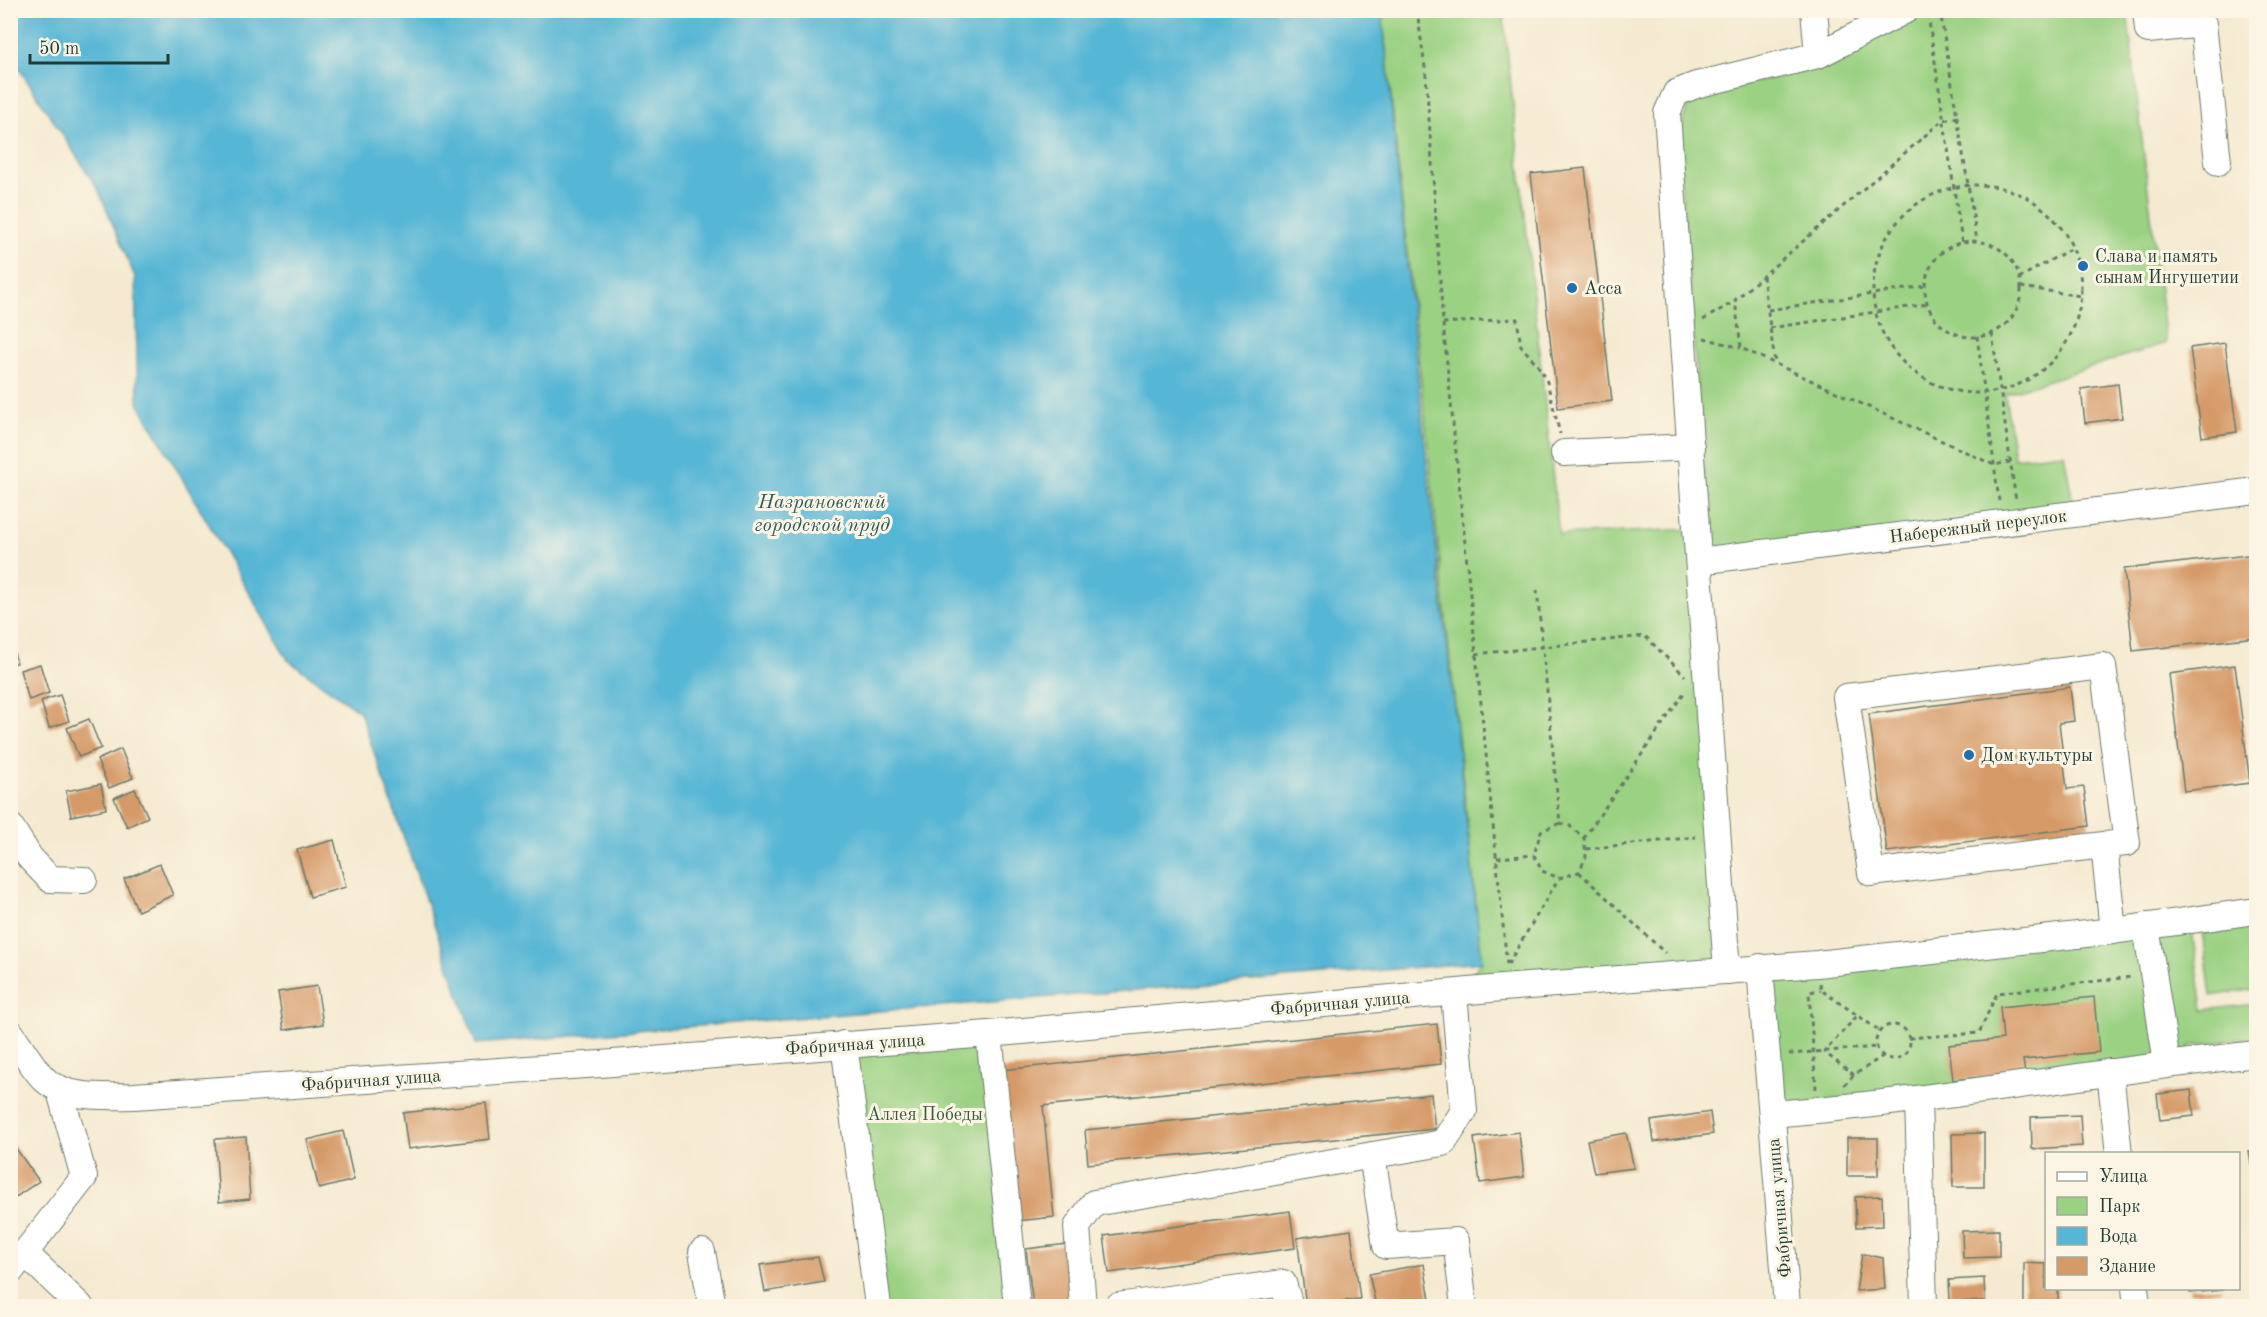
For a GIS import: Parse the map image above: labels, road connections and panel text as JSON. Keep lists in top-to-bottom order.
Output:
{
  "streets": {
    "street": ["Набережный переулок", "Фабричная улица"]
  },
  "water": ["Назрановский городской пруд"],
  "parks": ["Аллея Победы"],
  "places": ["Слава и память сынам Ингушетии", "Асса", "Дом культуры"],
  "legend": [
    "Улица",
    "Парк",
    "Вода",
    "Здание"
  ],
  "scale_bar": "50 m"
}
